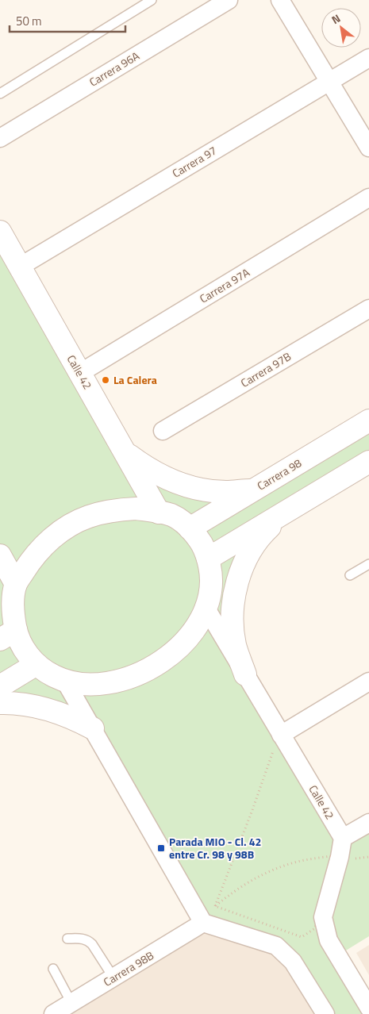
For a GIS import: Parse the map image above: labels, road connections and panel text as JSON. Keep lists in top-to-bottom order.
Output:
{
  "streets": {
    "street": [
      "Carrera 96A",
      "Carrera 97",
      "Carrera 97A",
      "Carrera 97B",
      "Calle 42",
      "Carrera 98",
      "Carrera 98B"
    ]
  },
  "crossings": [
    ["Carrera 97", "Calle 42"],
    ["Carrera 97A", "Calle 42"]
  ],
  "places": {
    "other": ["La Calera"],
    "transit": ["Parada MIO - Cl. 42 entre Cr. 98 y 98B"]
  },
  "scale_bar": "50 m",
  "north": "top left"
}
